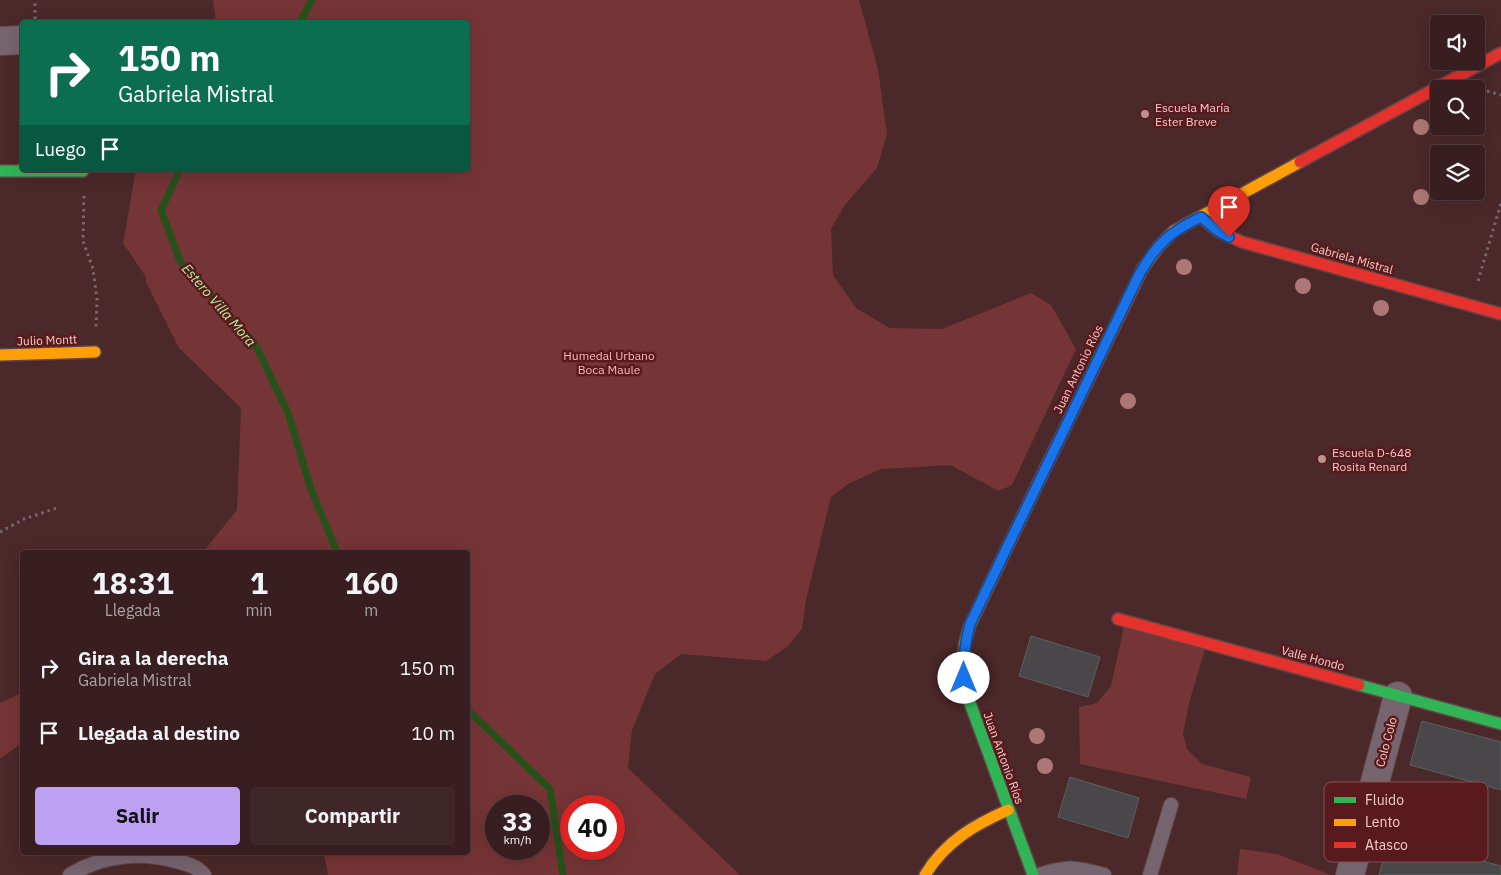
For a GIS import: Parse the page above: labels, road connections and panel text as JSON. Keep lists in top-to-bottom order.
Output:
{
  "streets": {
    "street": [
      "Gabriela Mistral",
      "Julio Montt",
      "Juan Antonio Ríos",
      "Valle Hondo",
      "Colo Colo"
    ]
  },
  "crossings": [
    ["Gabriela Mistral", "Juan Antonio Ríos"],
    ["Valle Hondo", "Colo Colo"]
  ],
  "water": ["Estero Villa Mora"],
  "parks": ["Humedal Urbano Boca Maule"],
  "places": ["Escuela María Ester Breve", "Escuela D-648 Rosita Renard"],
  "legend": ["Fluido", "Lento", "Atasco"],
  "page": {
    "turn": ["150 m", "Gabriela Mistral"],
    "then": "Luego",
    "eta": [
      "18:31",
      "Llegada",
      "1",
      "min",
      "160",
      "m"
    ],
    "list": [
      {
        "name": "Gira a la derecha",
        "note": "Gabriela Mistral",
        "value": "150 m"
      },
      {
        "name": "Llegada al destino",
        "value": "10 m"
      }
    ],
    "buttons": ["Salir", "Compartir"],
    "speed": "33 km/h",
    "limit": "40"
  }
}
